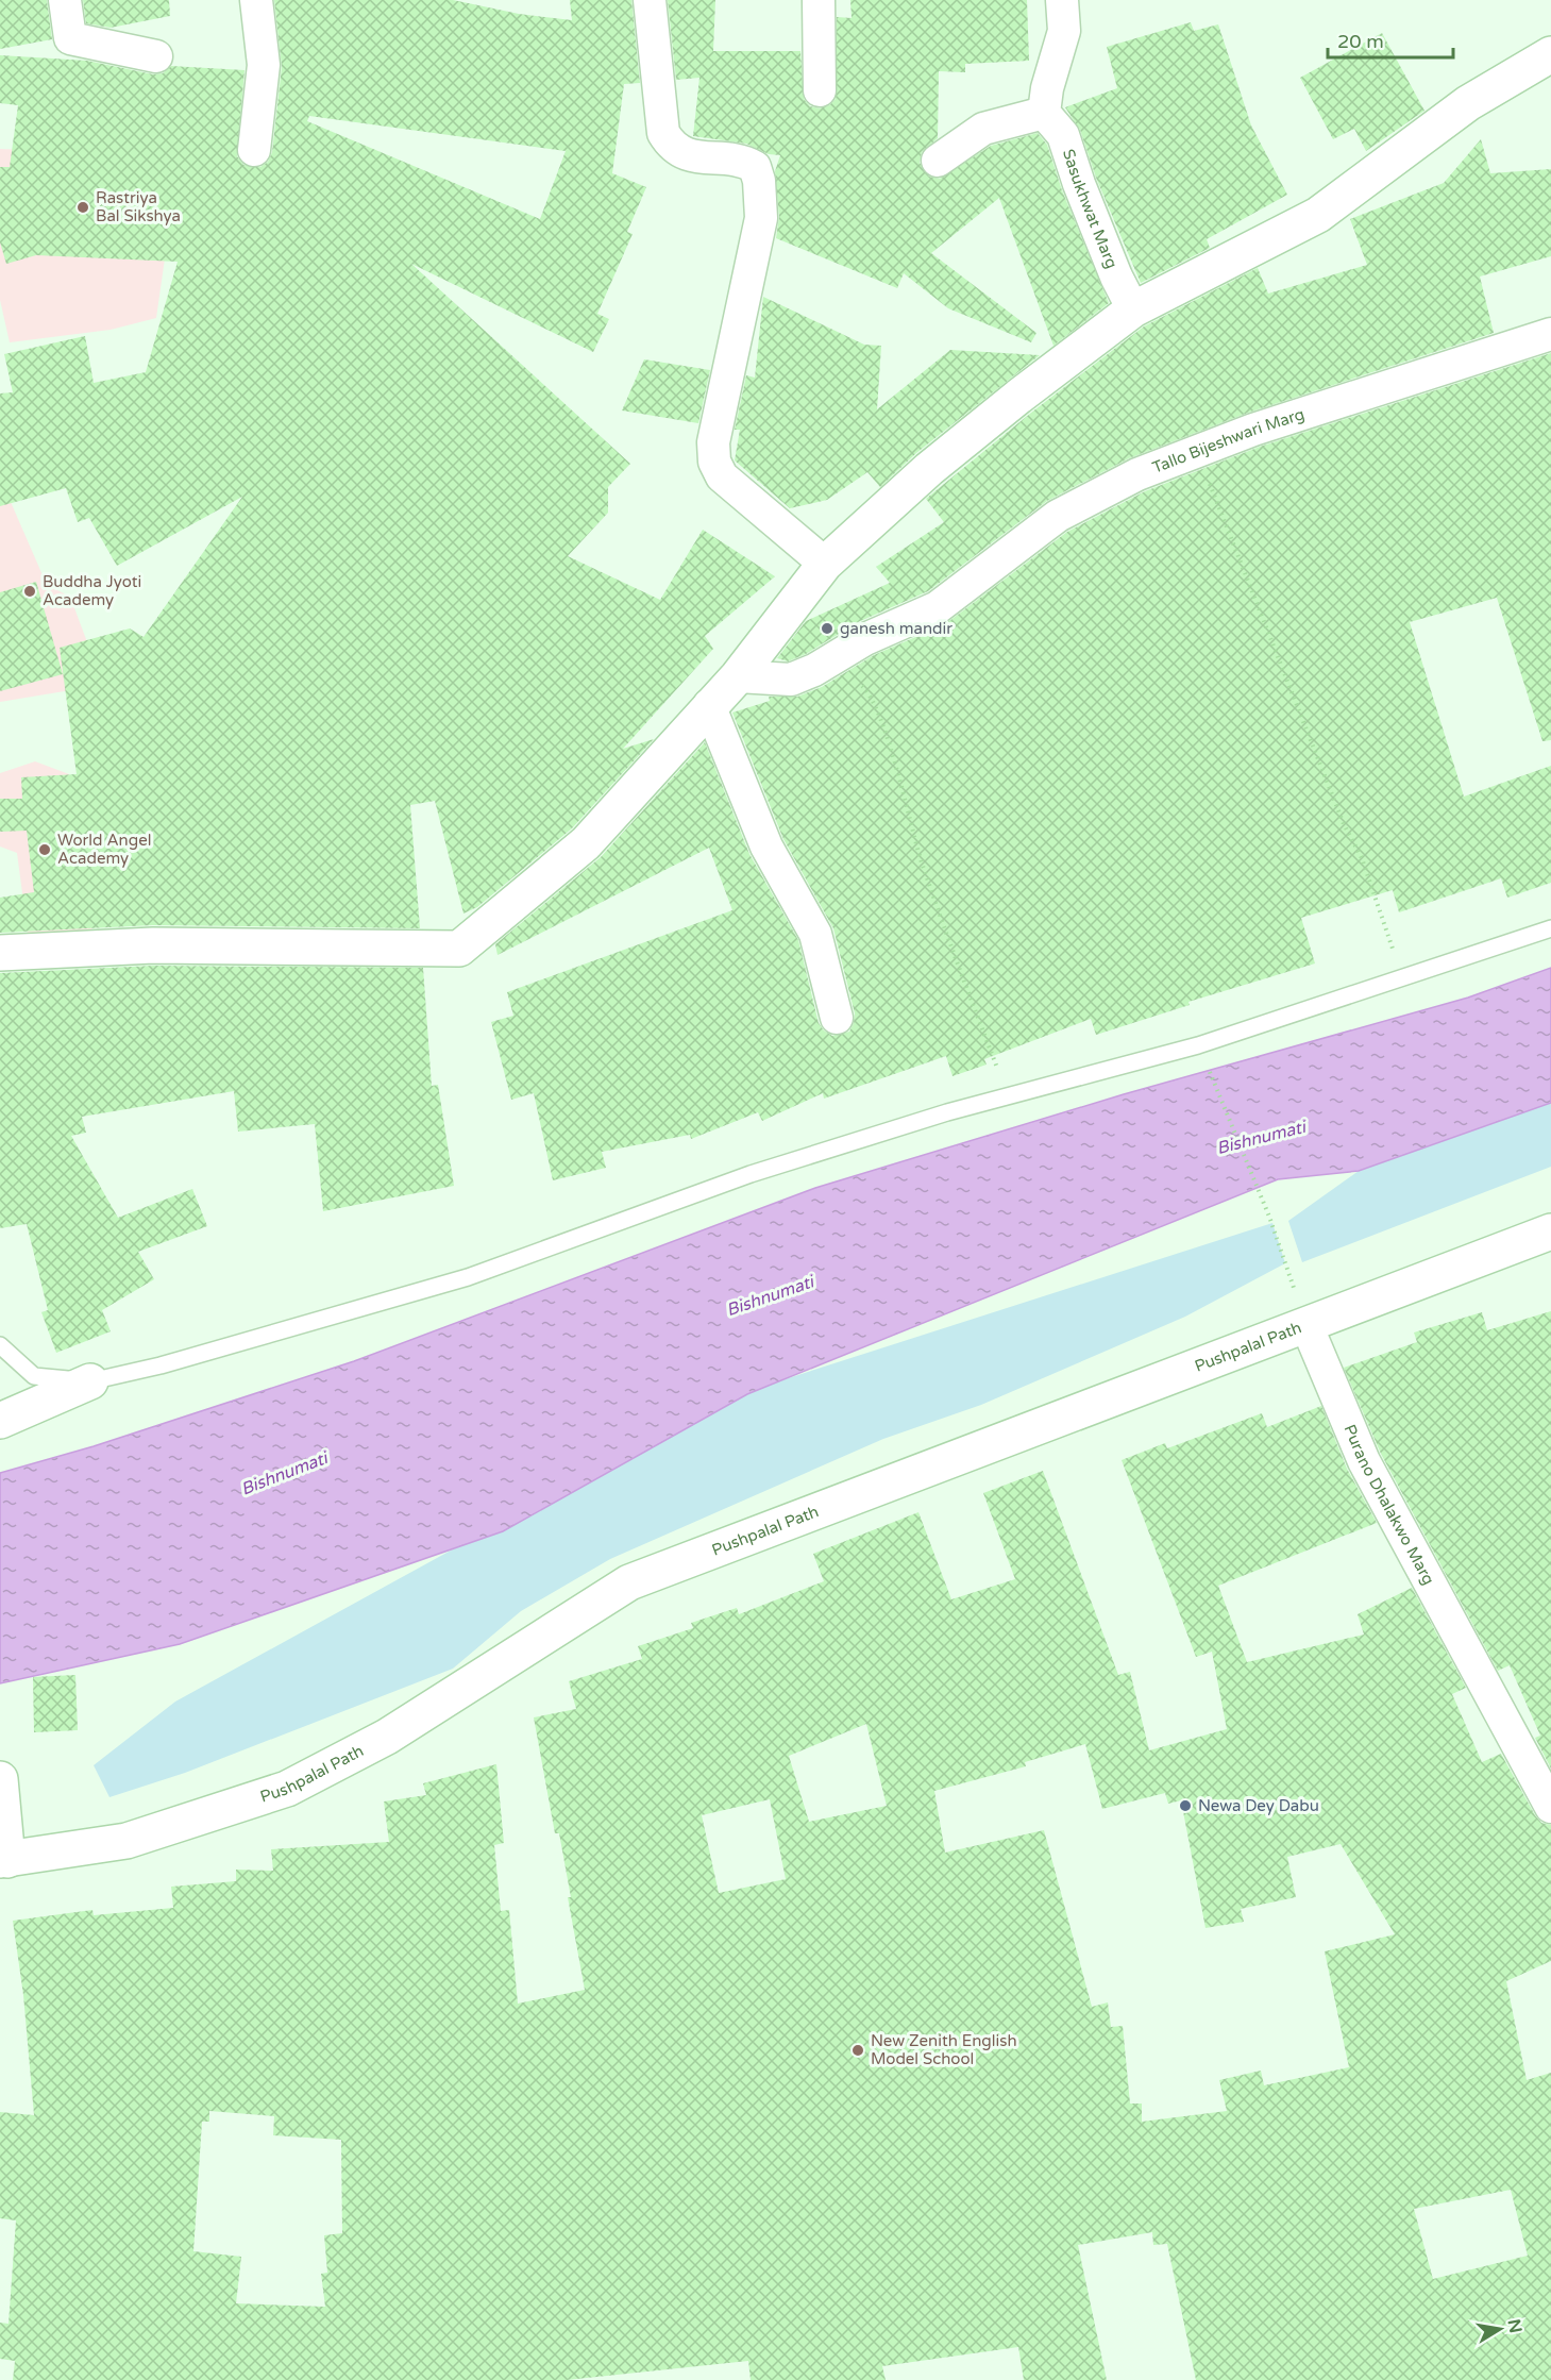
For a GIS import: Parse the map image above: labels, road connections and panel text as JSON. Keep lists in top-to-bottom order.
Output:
{
  "streets": {
    "main road": ["Pushpalal Path"],
    "street": ["Sasukhwat Marg", "Tallo Bijeshwari Marg", "Purano Dhalakwo Marg"]
  },
  "crossings": [
    ["Pushpalal Path", "Purano Dhalakwo Marg"]
  ],
  "water": ["Bishnumati"],
  "places": [
    "Rastriya Bal Sikshya",
    "Buddha Jyoti Academy",
    "ganesh mandir",
    "World Angel Academy",
    "Newa Dey Dabu",
    "New Zenith English Model School"
  ],
  "scale_bar": "20 m",
  "north": "right"
}
